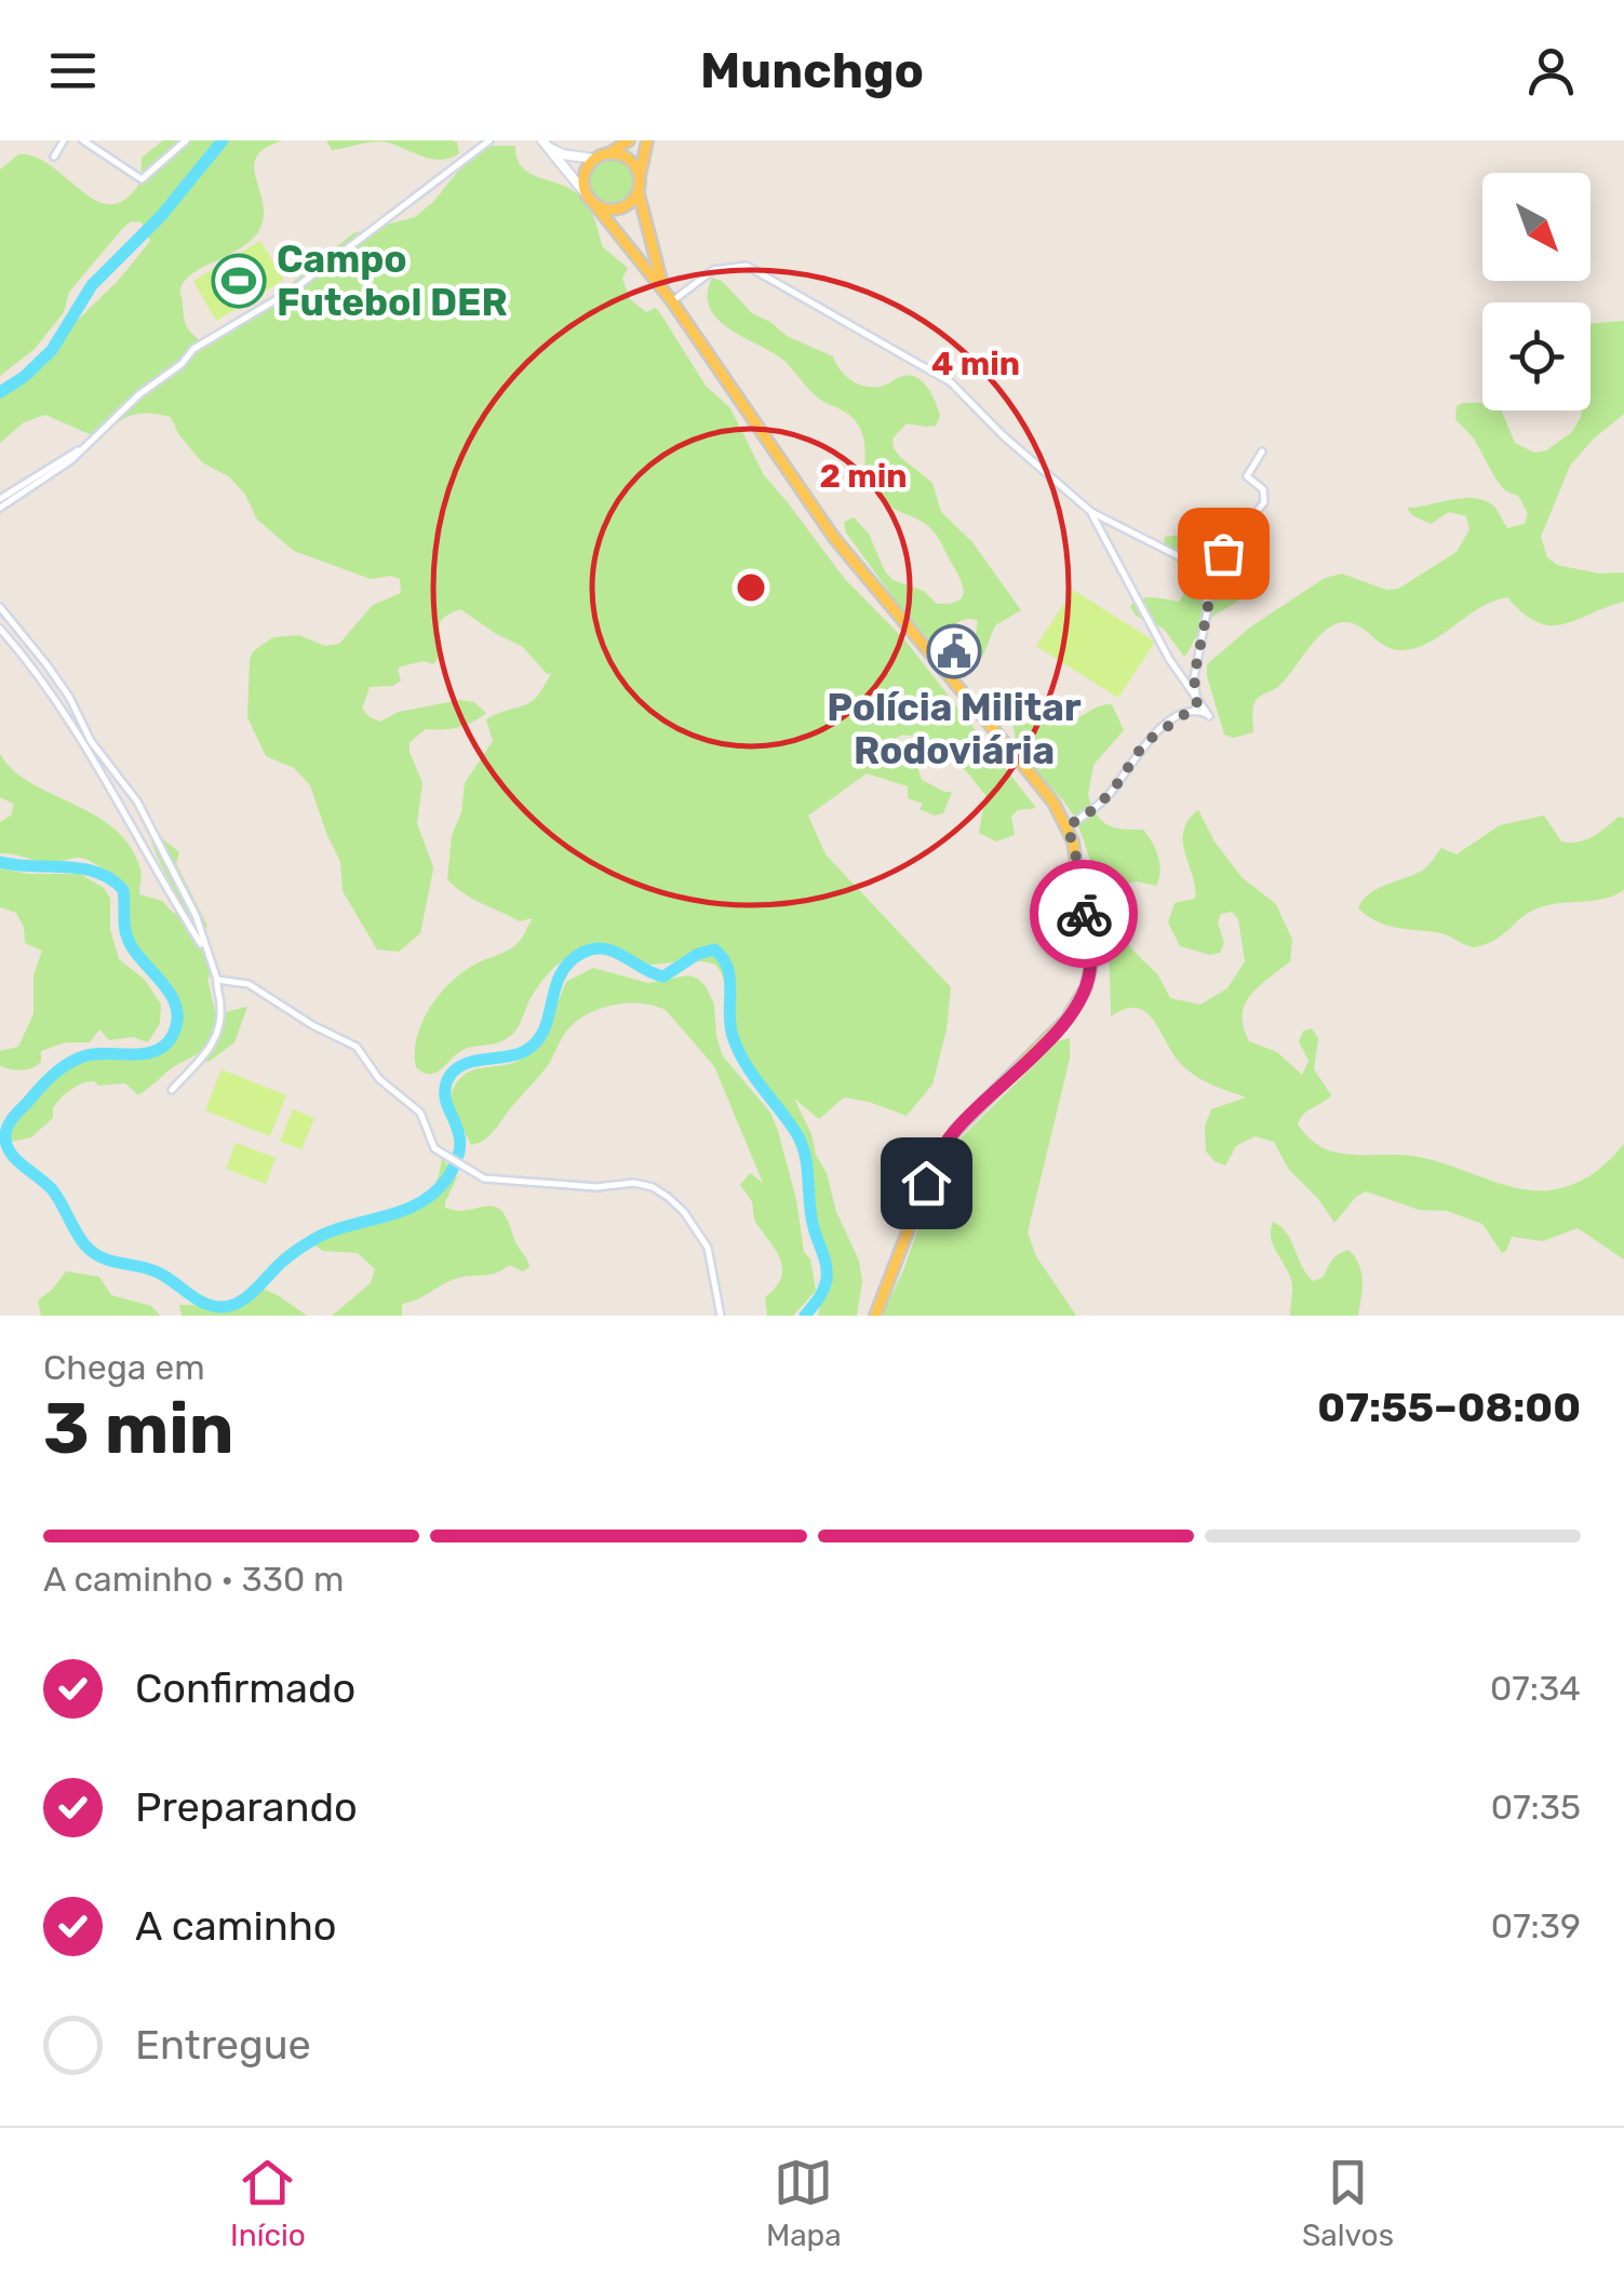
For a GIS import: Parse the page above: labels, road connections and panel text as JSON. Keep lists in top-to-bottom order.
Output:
{
  "places": {
    "sports": ["Campo Futebol DER"],
    "public building": ["Polícia Militar Rodoviária"]
  },
  "north": "bottom right",
  "page": {
    "header": "Munchgo",
    "heading": ["3 min", "Chega em", "07:55–08:00"],
    "bar": "A caminho · 330 m",
    "list": [
      ["Confirmado", "07:34"],
      ["Preparando", "07:35"],
      ["A caminho", "07:39"],
      "Entregue"
    ],
    "tabs": ["Início", "Mapa", "Salvos"]
  },
  "rings": ["4 min", "2 min"]
}
